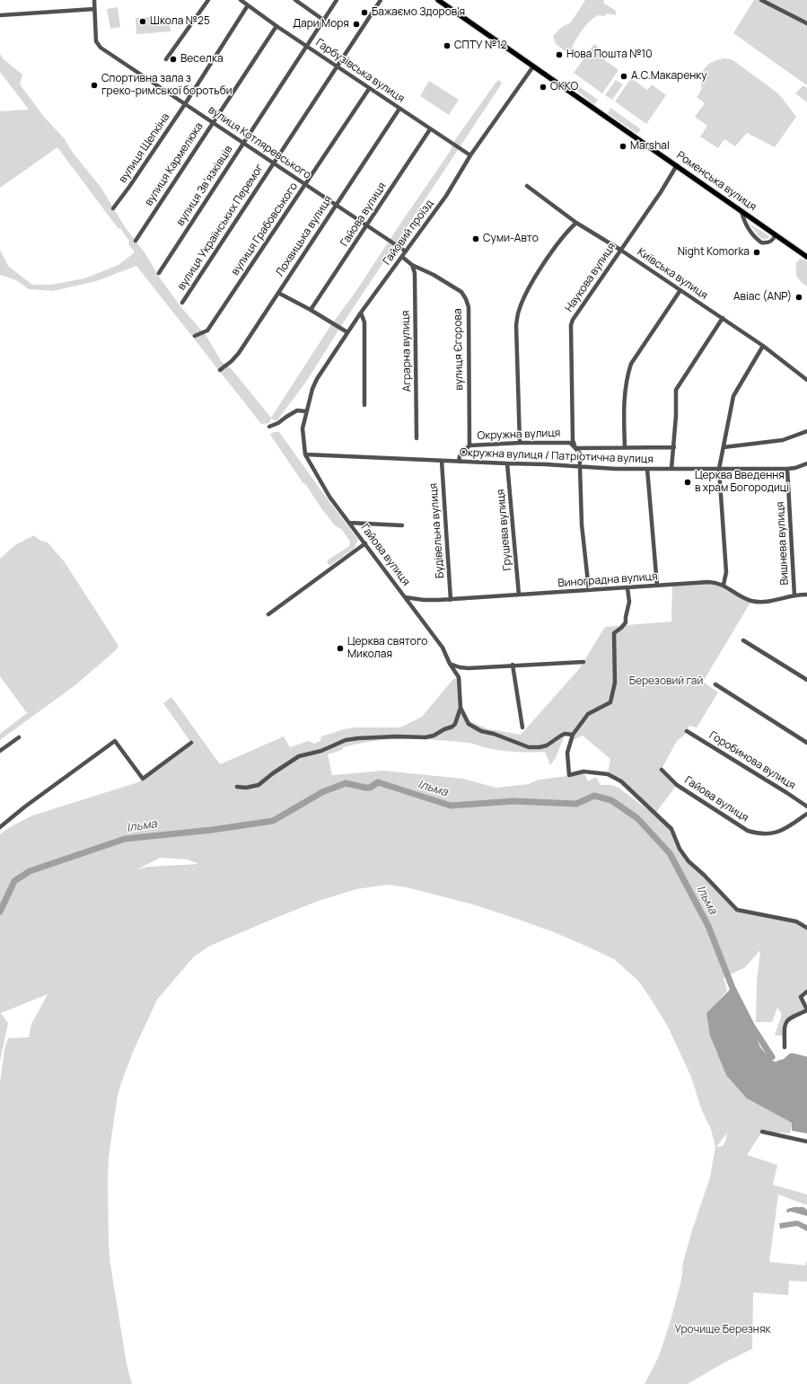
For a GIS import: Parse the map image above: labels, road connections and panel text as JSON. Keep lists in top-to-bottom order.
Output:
{
  "streets": {
    "main road": ["Роменська вулиця"],
    "street": [
      "Гарбузівська вулиця",
      "вулиця Котляревського",
      "вулиця Щепкіна",
      "вулиця Кармелюка",
      "вулиця Звʼязківців",
      "Гайова вулиця",
      "вулиця Українських Перемог",
      "вулиця Грабовського",
      "Гайовий проїзд",
      "Лохвицька вулиця",
      "Київська вулиця",
      "Наукова вулиця",
      "вулиця Єгорова",
      "Аграрна вулиця",
      "Окружна вулиця",
      "Окружна вулиця / Патріотична вулиця",
      "Грушева вулиця",
      "Будівельна вулиця",
      "Вишнева вулиця",
      "Виноградна вулиця",
      "Горобинова вулиця"
    ]
  },
  "crossings": [
    ["Гарбузівська вулиця", "вулиця Щепкіна"],
    ["Гарбузівська вулиця", "вулиця Кармелюка"],
    ["Гарбузівська вулиця", "вулиця Звʼязківців"],
    ["Гарбузівська вулиця", "Гайова вулиця"],
    ["Гарбузівська вулиця", "вулиця Українських Перемог"],
    ["Гарбузівська вулиця", "вулиця Грабовського"],
    ["Гарбузівська вулиця", "Гайовий проїзд"],
    ["Гарбузівська вулиця", "Лохвицька вулиця"],
    ["вулиця Котляревського", "вулиця Щепкіна"],
    ["вулиця Котляревського", "вулиця Кармелюка"],
    ["вулиця Котляревського", "вулиця Звʼязківців"],
    ["вулиця Котляревського", "Гайова вулиця"],
    ["вулиця Котляревського", "вулиця Українських Перемог"],
    ["вулиця Котляревського", "вулиця Грабовського"],
    ["вулиця Котляревського", "Гайовий проїзд"],
    ["вулиця Котляревського", "Лохвицька вулиця"],
    ["Роменська вулиця", "Гайовий проїзд"],
    ["Роменська вулиця", "Наукова вулиця"],
    ["Гайова вулиця", "Гайовий проїзд"],
    ["Гайова вулиця", "Окружна вулиця / Патріотична вулиця"],
    ["Гайова вулиця", "Виноградна вулиця"],
    ["Гайовий проїзд", "вулиця Єгорова"],
    ["Київська вулиця", "Наукова вулиця"],
    ["Наукова вулиця", "Окружна вулиця"],
    ["Наукова вулиця", "Окружна вулиця / Патріотична вулиця"],
    ["Наукова вулиця", "Виноградна вулиця"],
    ["вулиця Єгорова", "Аграрна вулиця"],
    ["вулиця Єгорова", "Окружна вулиця"],
    ["Окружна вулиця / Патріотична вулиця", "Грушева вулиця"],
    ["Окружна вулиця / Патріотична вулиця", "Будівельна вулиця"],
    ["Окружна вулиця / Патріотична вулиця", "Вишнева вулиця"],
    ["Грушева вулиця", "Виноградна вулиця"],
    ["Будівельна вулиця", "Виноградна вулиця"],
    ["Вишнева вулиця", "Виноградна вулиця"]
  ],
  "water": ["Ільма"],
  "parks": ["Березовий гай", "Урочище Березняк"],
  "places": [
    "Бажаємо Здоров'я",
    "Школа №25",
    "Дари Моря",
    "СПТУ №12",
    "Нова Пошта №10",
    "Веселка",
    "А.С.Макаренку",
    "Спортивна зала з греко-римської боротьби",
    "ОККО",
    "Marshal",
    "Суми-Авто",
    "Night Komorka",
    "Авіас (ANP)",
    "Церква Введення в храм Богородиці",
    "Церква святого Миколая"
  ]
}
